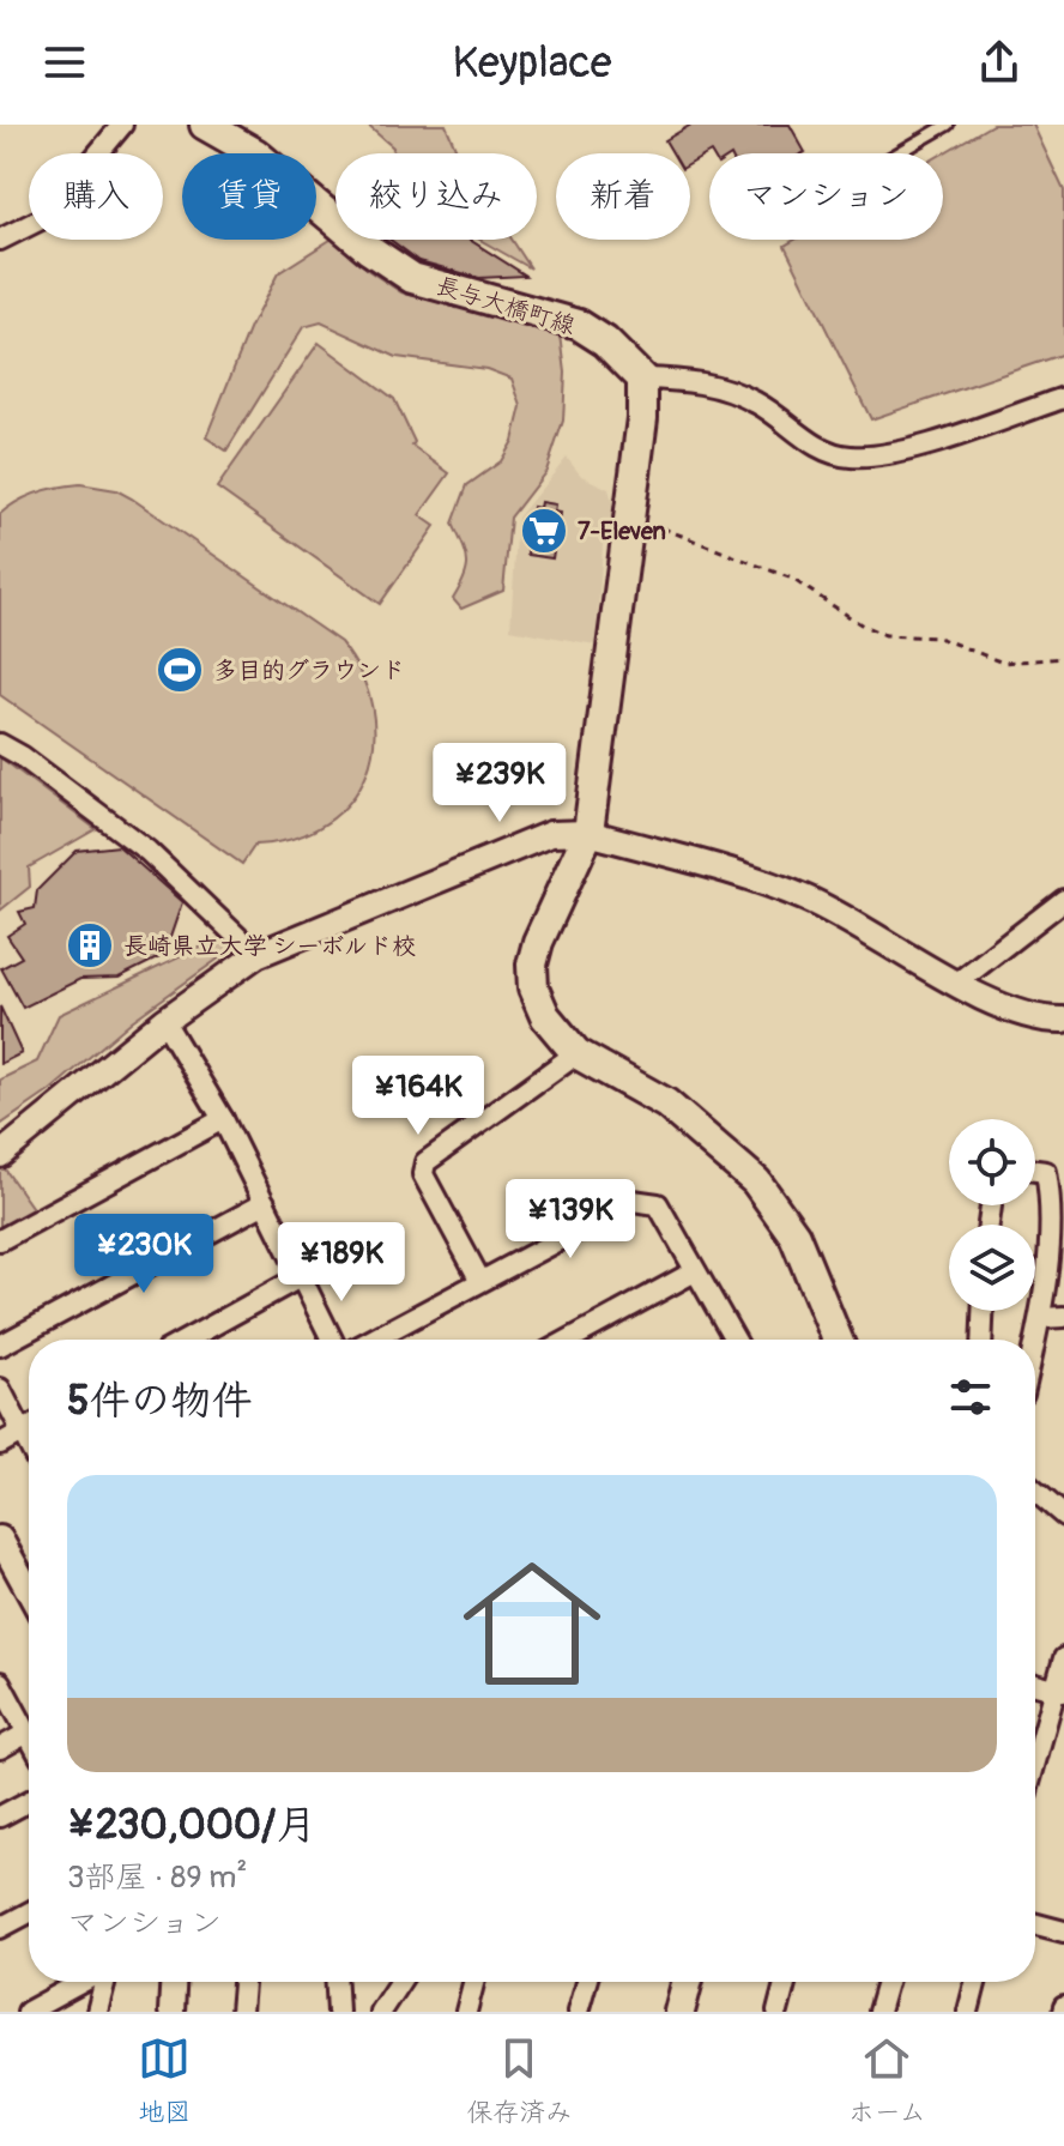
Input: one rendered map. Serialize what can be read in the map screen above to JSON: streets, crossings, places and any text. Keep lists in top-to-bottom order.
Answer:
{
  "streets": {
    "main road": ["長与大橋町線"]
  },
  "places": {
    "supermarket": ["7-Eleven"],
    "sports": ["多目的グラウンド"],
    "building": ["長崎県立大学 シーボルド校"]
  },
  "page": {
    "header": "Keyplace",
    "chip": [
      "購入",
      "賃貸",
      "絞り込み",
      "新着",
      "マンション"
    ],
    "price": [
      "¥239K",
      "¥164K",
      "¥139K",
      "¥230K",
      "¥189K"
    ],
    "heading": "5件の物件",
    "list": [
      {
        "name": "¥230,000/月",
        "note": "3部屋 · 89 m² · マンション"
      }
    ],
    "tabs": ["地図", "保存済み", "ホーム"]
  }
}
